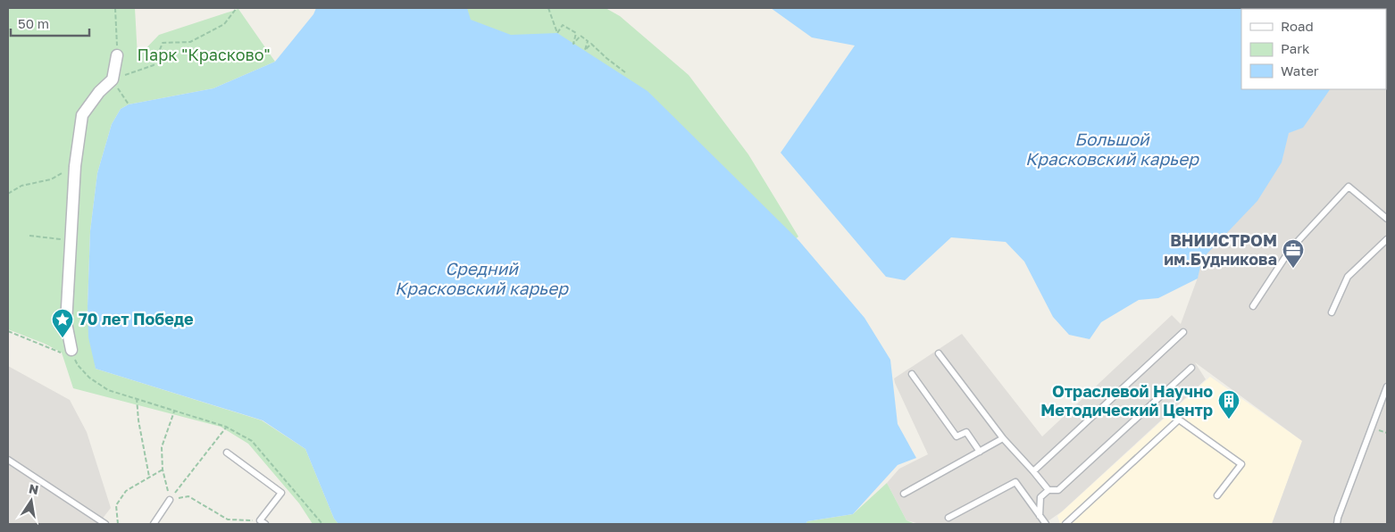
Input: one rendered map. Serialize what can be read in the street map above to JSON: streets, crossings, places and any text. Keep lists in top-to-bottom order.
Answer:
{
  "water": ["Большой Красковский карьер", "Средний Красковский карьер"],
  "parks": ["Парк \"Красково\""],
  "places": {
    "office": ["ВНИИСТРОМ им.Будникова"],
    "place": ["70 лет Победе"],
    "building": ["Отраслевой Научно Методический Центр"]
  },
  "legend": ["Road", "Park", "Water"],
  "scale_bar": "50 m",
  "north": "top"
}
